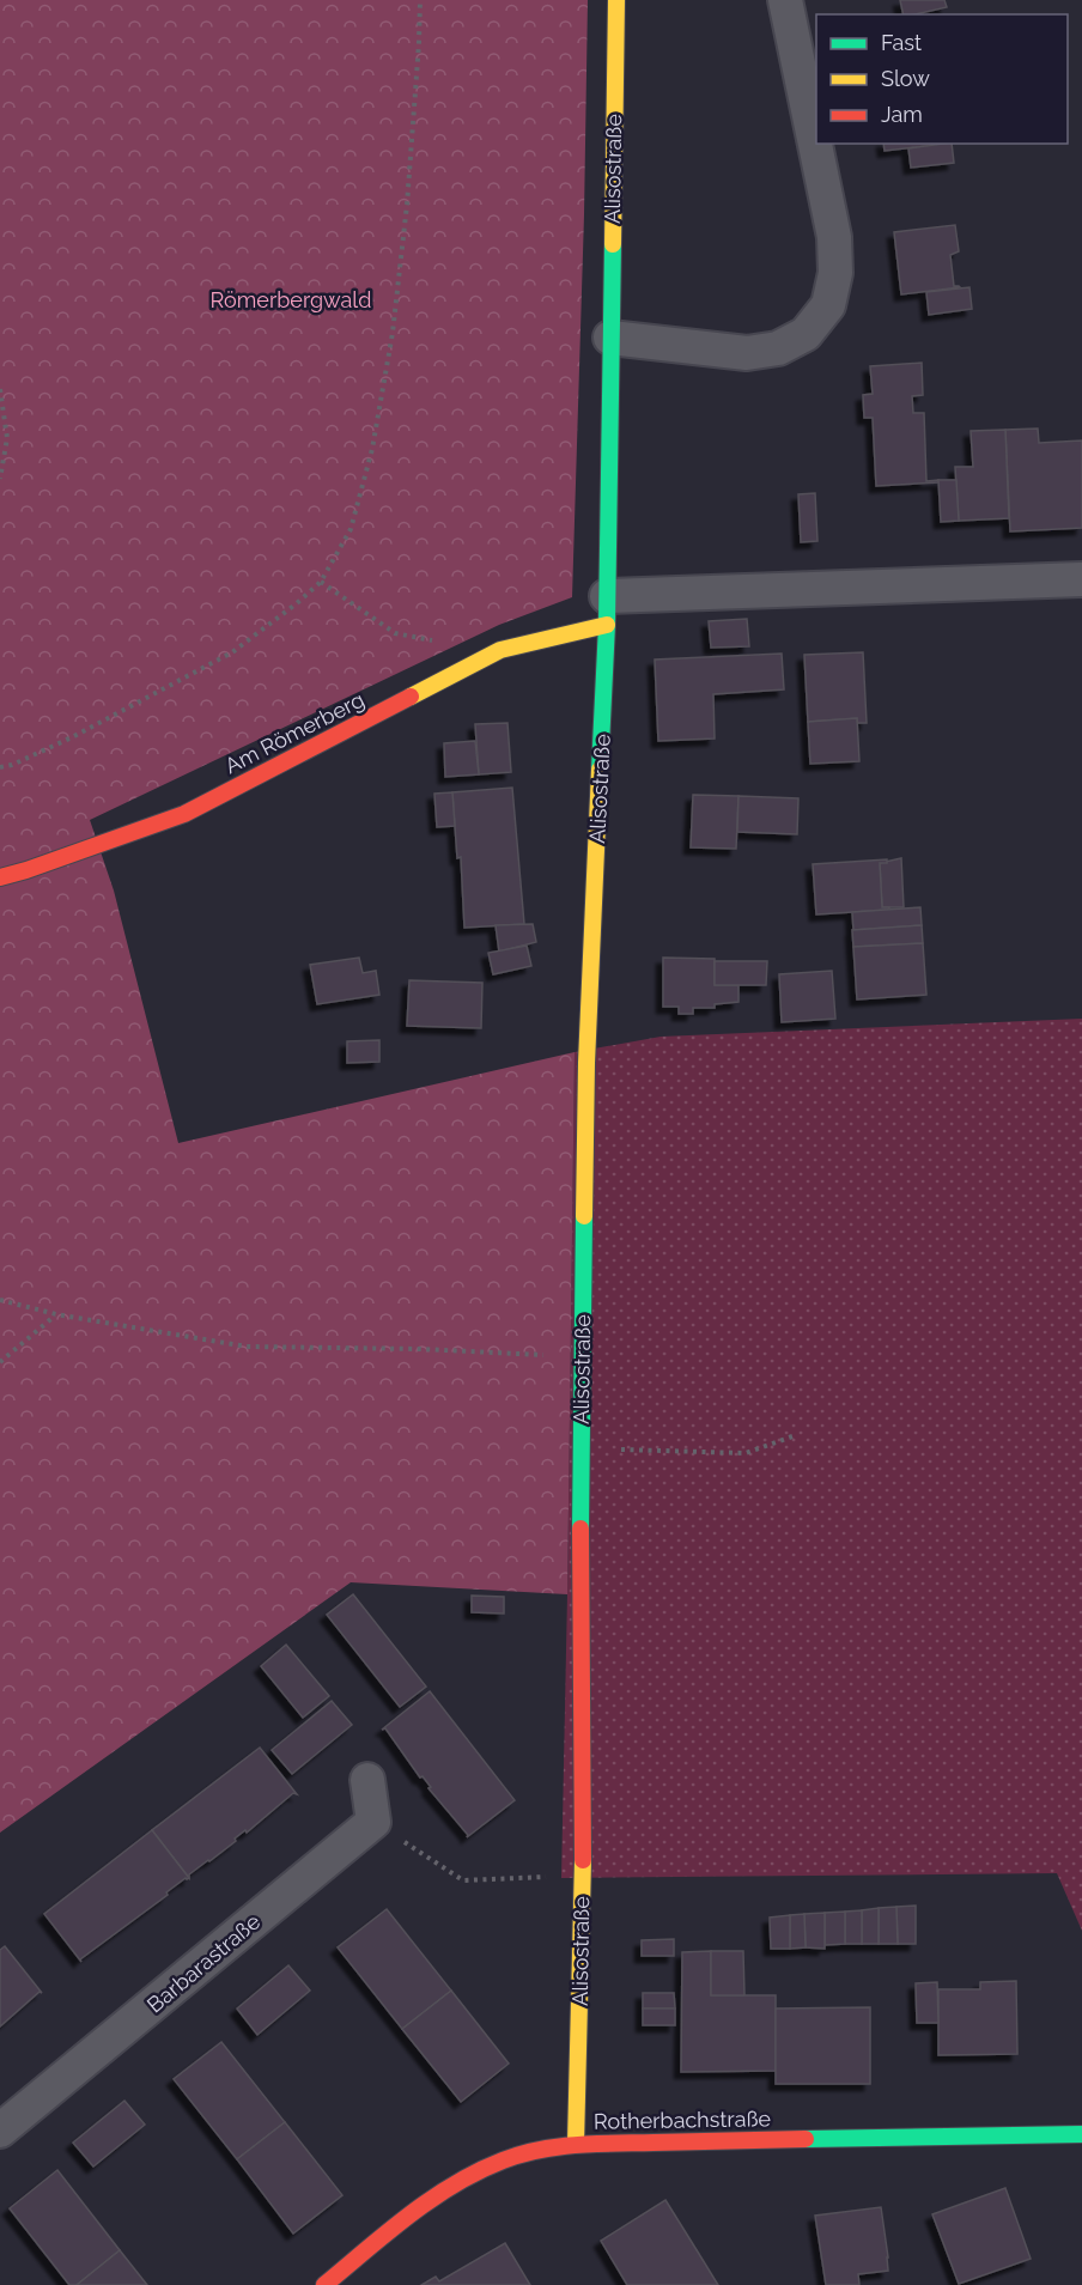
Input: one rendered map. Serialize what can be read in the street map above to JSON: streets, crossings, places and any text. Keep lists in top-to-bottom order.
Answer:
{
  "streets": {
    "street": [
      "Alisostraße",
      "Am Römerberg",
      "Barbarastraße",
      "Rotherbachstraße"
    ]
  },
  "crossings": [
    ["Alisostraße", "Am Römerberg"],
    ["Alisostraße", "Rotherbachstraße"]
  ],
  "parks": ["Römerbergwald"],
  "legend": ["Fast", "Slow", "Jam"]
}
